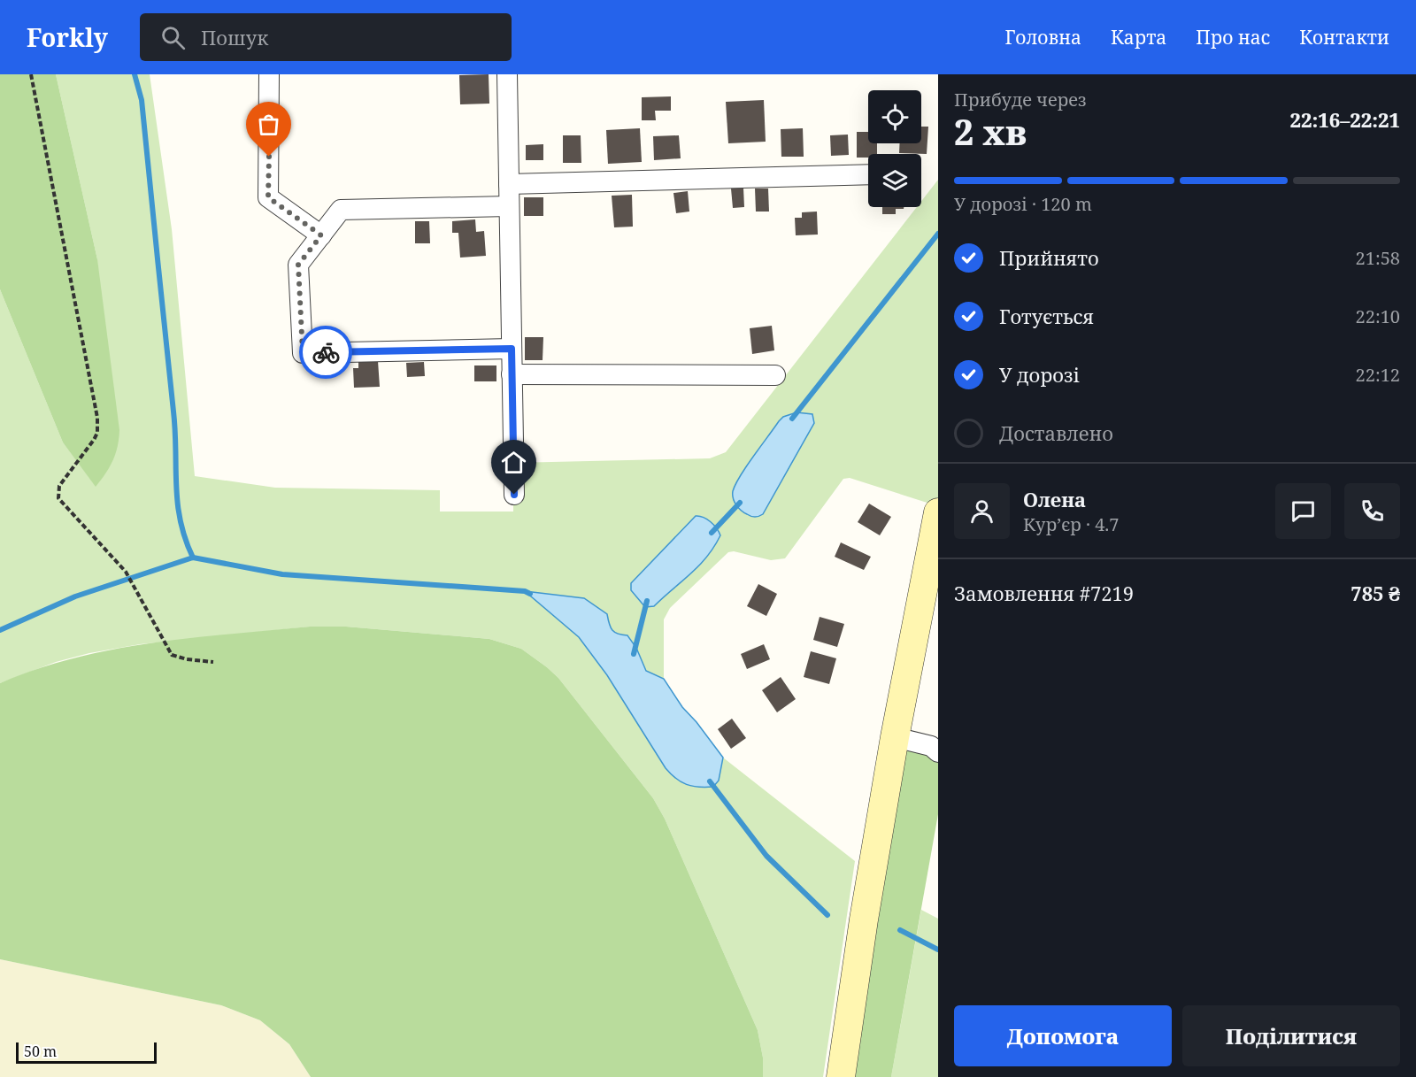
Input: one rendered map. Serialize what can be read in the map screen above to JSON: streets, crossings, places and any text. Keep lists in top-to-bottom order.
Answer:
{
  "scale_bar": "50 m",
  "page": {
    "header": "Forkly",
    "search": "Пошук",
    "nav": [
      "Головна",
      "Карта",
      "Про нас",
      "Контакти"
    ],
    "heading": ["2 хв", "Прибуде через", "22:16–22:21"],
    "panel": [
      "Олена",
      "Кур’єр · 4.7",
      "Замовлення #7219",
      "785 ₴"
    ],
    "bar": "У дорозі · 120 m",
    "list": [
      ["Прийнято", "21:58"],
      ["Готується", "22:10"],
      ["У дорозі", "22:12"],
      "Доставлено"
    ],
    "buttons": ["Допомога", "Поділитися"],
    "scale": "50 m"
  }
}
